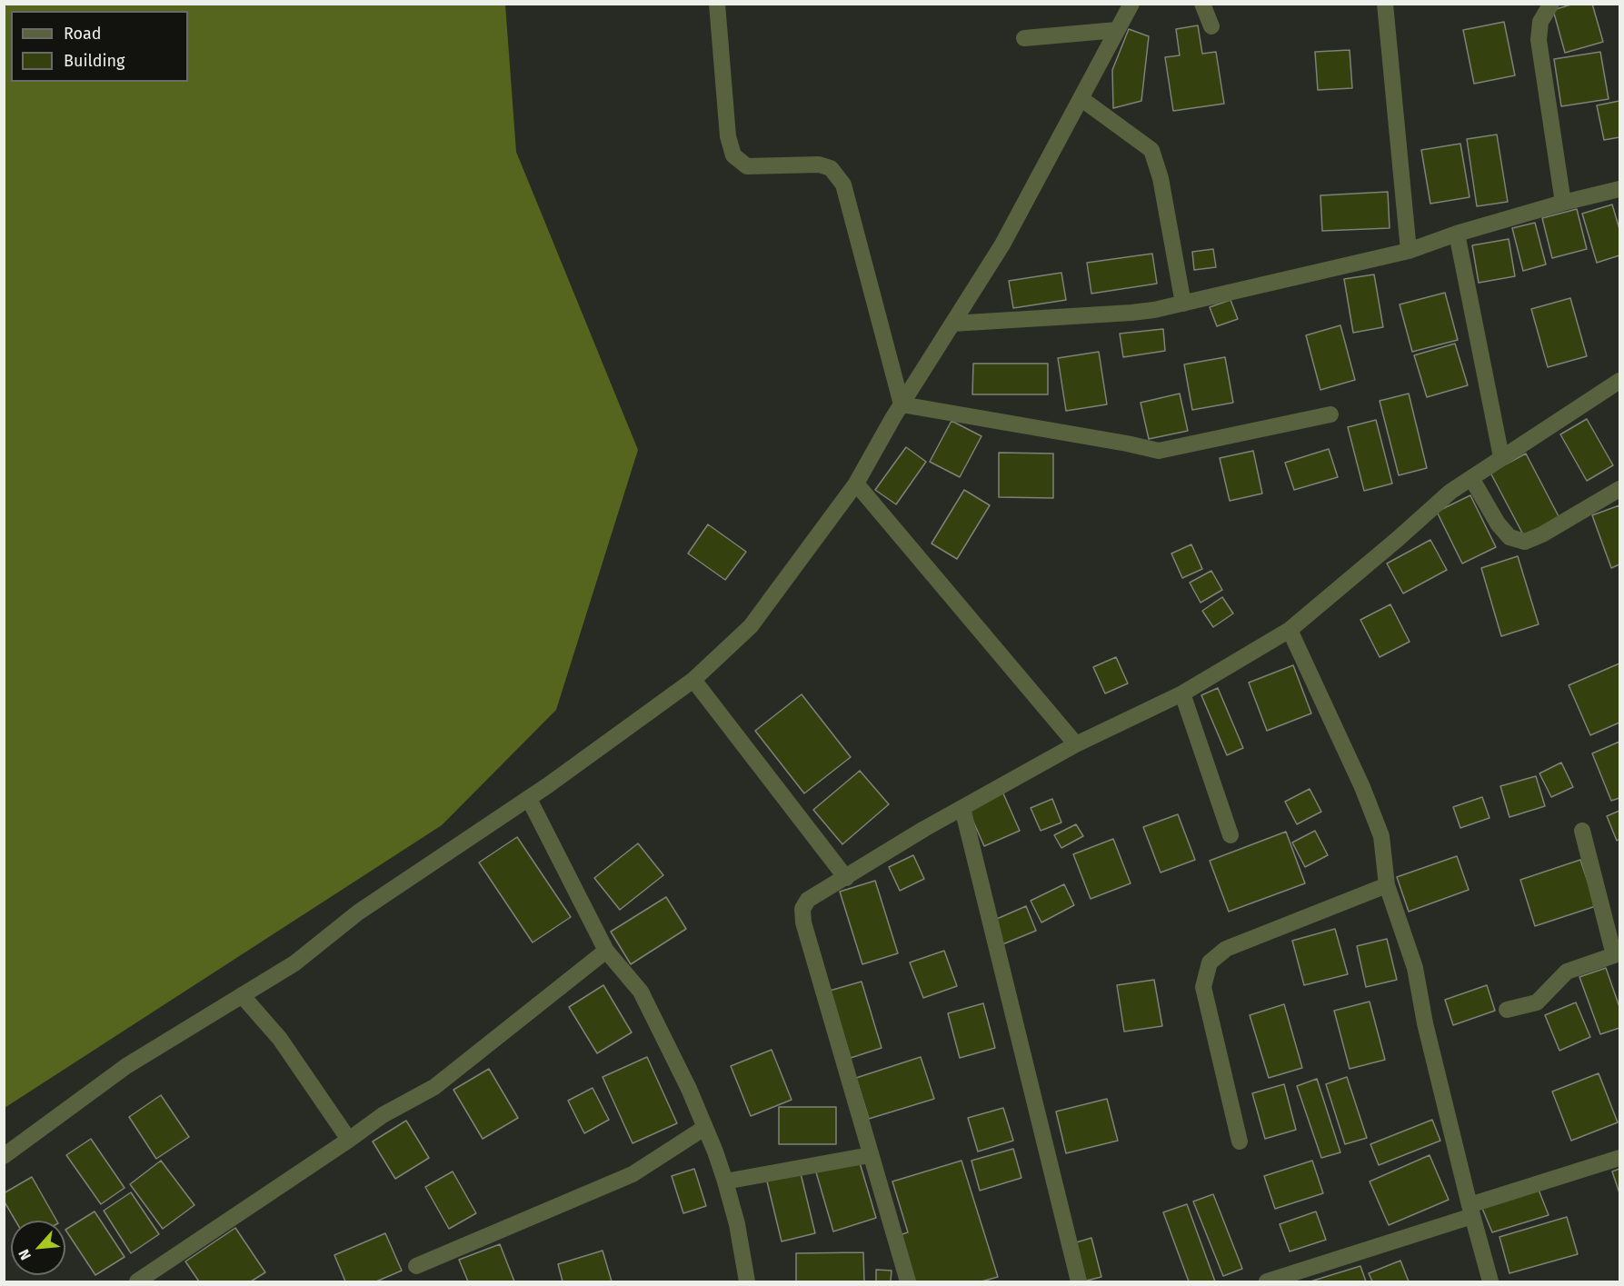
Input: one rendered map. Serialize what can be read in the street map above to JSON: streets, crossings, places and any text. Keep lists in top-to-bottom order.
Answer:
{
  "legend": ["Road", "Building"],
  "north": "bottom left"
}
